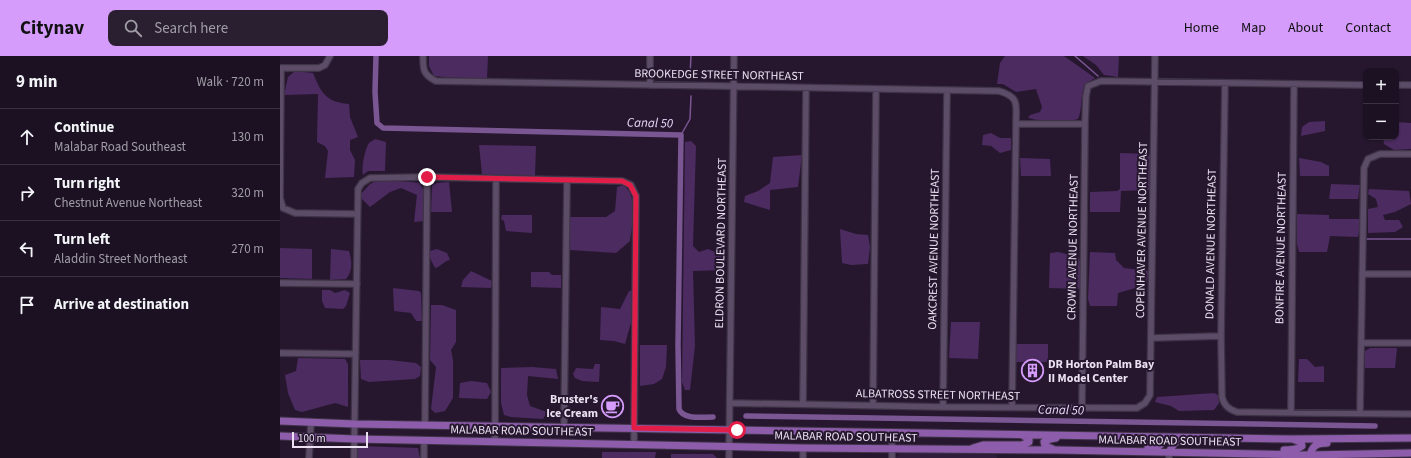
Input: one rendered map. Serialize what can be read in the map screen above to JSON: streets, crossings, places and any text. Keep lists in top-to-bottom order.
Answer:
{
  "streets": {
    "main road": ["MALABAR ROAD SOUTHEAST"],
    "street": [
      "BROOKEDGE STREET NORTHEAST",
      "COPENHAVER AVENUE NORTHEAST",
      "ELDRON BOULEVARD NORTHEAST",
      "DONALD AVENUE NORTHEAST",
      "CROWN AVENUE NORTHEAST",
      "BONFIRE AVENUE NORTHEAST",
      "OAKCREST AVENUE NORTHEAST",
      "ALBATROSS STREET NORTHEAST"
    ]
  },
  "crossings": [
    ["BROOKEDGE STREET NORTHEAST", "ELDRON BOULEVARD NORTHEAST"],
    ["BROOKEDGE STREET NORTHEAST", "OAKCREST AVENUE NORTHEAST"],
    ["COPENHAVER AVENUE NORTHEAST", "CROWN AVENUE NORTHEAST"],
    ["COPENHAVER AVENUE NORTHEAST", "ALBATROSS STREET NORTHEAST"],
    ["ELDRON BOULEVARD NORTHEAST", "ALBATROSS STREET NORTHEAST"],
    ["ELDRON BOULEVARD NORTHEAST", "MALABAR ROAD SOUTHEAST"],
    ["DONALD AVENUE NORTHEAST", "BONFIRE AVENUE NORTHEAST"],
    ["CROWN AVENUE NORTHEAST", "ALBATROSS STREET NORTHEAST"],
    ["OAKCREST AVENUE NORTHEAST", "ALBATROSS STREET NORTHEAST"]
  ],
  "water": ["Canal 50"],
  "places": {
    "building": ["DR Horton Palm Bay II Model Center"],
    "cafe": ["Bruster's Ice Cream"]
  },
  "scale_bar": "100 m",
  "page": {
    "header": "Citynav",
    "search": "Search here",
    "nav": [
      "Home",
      "Map",
      "About",
      "Contact"
    ],
    "heading": ["9 min", "Walk · 720 m"],
    "map_buttons": ["+", "−"],
    "list": [
      ["Continue", "Malabar Road Southeast", "130 m"],
      ["Turn right", "Chestnut Avenue Northeast", "320 m"],
      ["Turn left", "Aladdin Street Northeast", "270 m"],
      "Arrive at destination"
    ],
    "scale": "100 m"
  }
}
